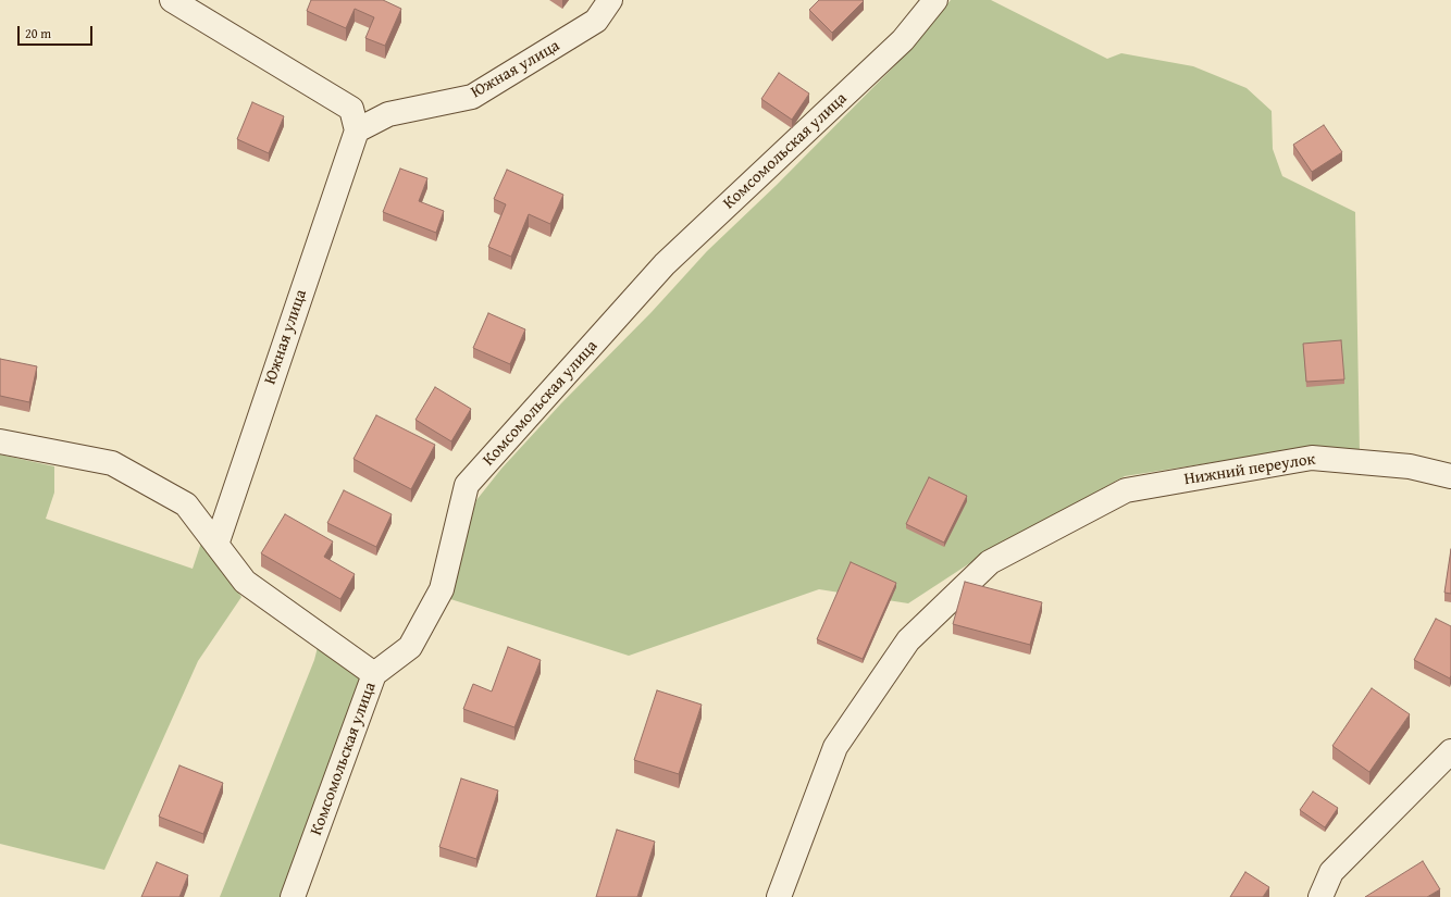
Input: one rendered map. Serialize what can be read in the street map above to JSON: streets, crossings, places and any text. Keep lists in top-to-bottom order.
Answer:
{
  "streets": {
    "street": ["Южная улица", "Комсомольская улица", "Нижний переулок"]
  },
  "scale_bar": "20 m"
}
